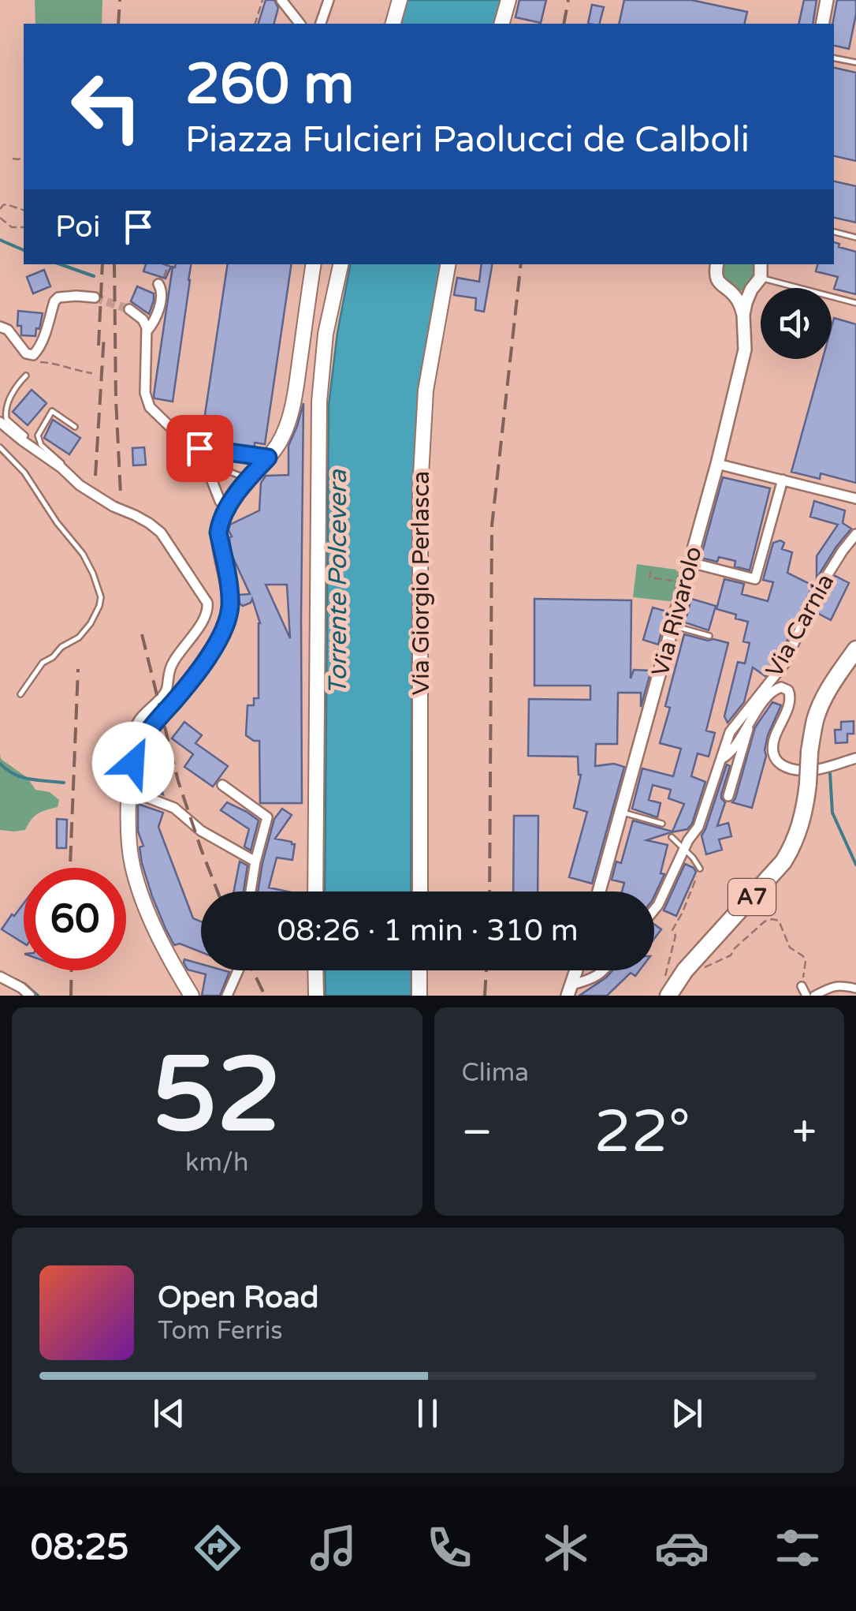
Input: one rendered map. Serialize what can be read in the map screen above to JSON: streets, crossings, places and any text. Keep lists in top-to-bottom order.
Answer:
{
  "streets": {
    "highway": ["A7"],
    "main road": ["Via Giorgio Perlasca", "Via Rivarolo"],
    "street": ["Via Carnia"]
  },
  "water": ["Torrente Polcevera"],
  "page": {
    "turn": ["260 m", "Piazza Fulcieri Paolucci de Calboli"],
    "then": "Poi",
    "limit": "60",
    "trip": "08:26 · 1 min · 310 m",
    "tile": [
      ["52", "km/h"],
      "Clima"
    ],
    "heat": ["−", "22°", "+"],
    "song": ["Open Road", "Tom Ferris"],
    "tabs": "08:25"
  }
}
